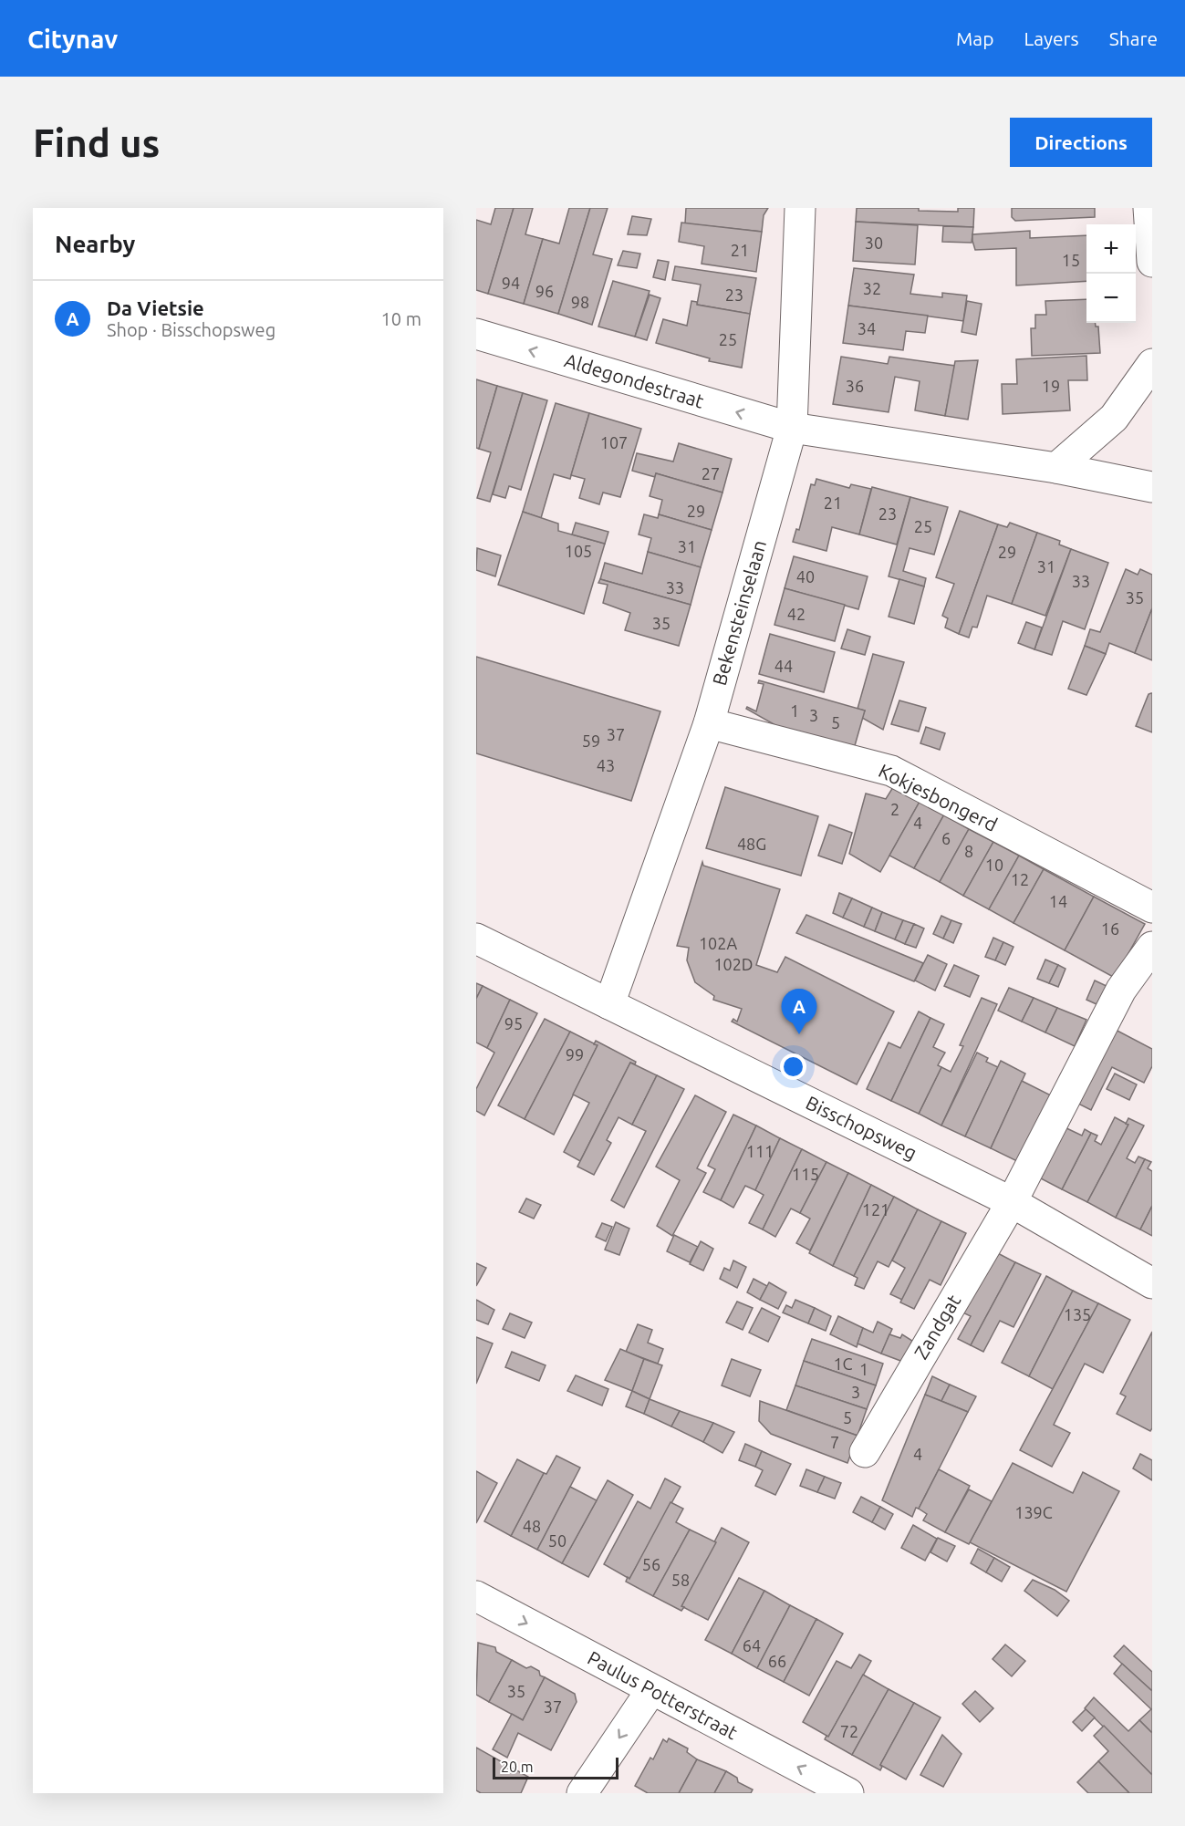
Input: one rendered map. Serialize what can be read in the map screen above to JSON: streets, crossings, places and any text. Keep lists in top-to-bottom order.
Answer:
{
  "streets": {
    "street": [
      "Aldegondestraat",
      "Bekensteinselaan",
      "Kokjesbongerd",
      "Bisschopsweg",
      "Zandgat",
      "Paulus Potterstraat"
    ]
  },
  "crossings": [
    ["Aldegondestraat", "Bekensteinselaan"],
    ["Bekensteinselaan", "Kokjesbongerd"],
    ["Bekensteinselaan", "Bisschopsweg"],
    ["Bisschopsweg", "Zandgat"]
  ],
  "one_way": ["Aldegondestraat"],
  "house_numbers": [
    "30",
    "21",
    "15",
    "94",
    "32",
    "96",
    "23",
    "98",
    "34",
    "25",
    "36",
    "19",
    "107",
    "27",
    "21",
    "29",
    "23",
    "25",
    "31",
    "105",
    "29",
    "31",
    "40",
    "33",
    "33",
    "35",
    "42",
    "35",
    "44",
    "1",
    "3",
    "5",
    "37",
    "59",
    "43",
    "2",
    "4",
    "6",
    "48G",
    "8",
    "10",
    "12",
    "14",
    "16",
    "102A",
    "102D",
    "95",
    "99",
    "111",
    "115",
    "121",
    "135",
    "1C",
    "1",
    "3",
    "5",
    "7",
    "4",
    "139C",
    "48",
    "50",
    "56",
    "58",
    "64",
    "66",
    "35",
    "37",
    "72"
  ],
  "scale_bar": "20 m",
  "page": {
    "header": "Citynav",
    "nav": ["Map", "Layers", "Share"],
    "buttons": "Directions",
    "title": "Find us",
    "heading": "Nearby",
    "map_buttons": ["+", "−"],
    "list": [
      {
        "mark": "A",
        "name": "Da Vietsie",
        "note": "Shop · Bisschopsweg",
        "value": "10 m"
      }
    ],
    "pins": "A",
    "scale": "20 m"
  }
}
